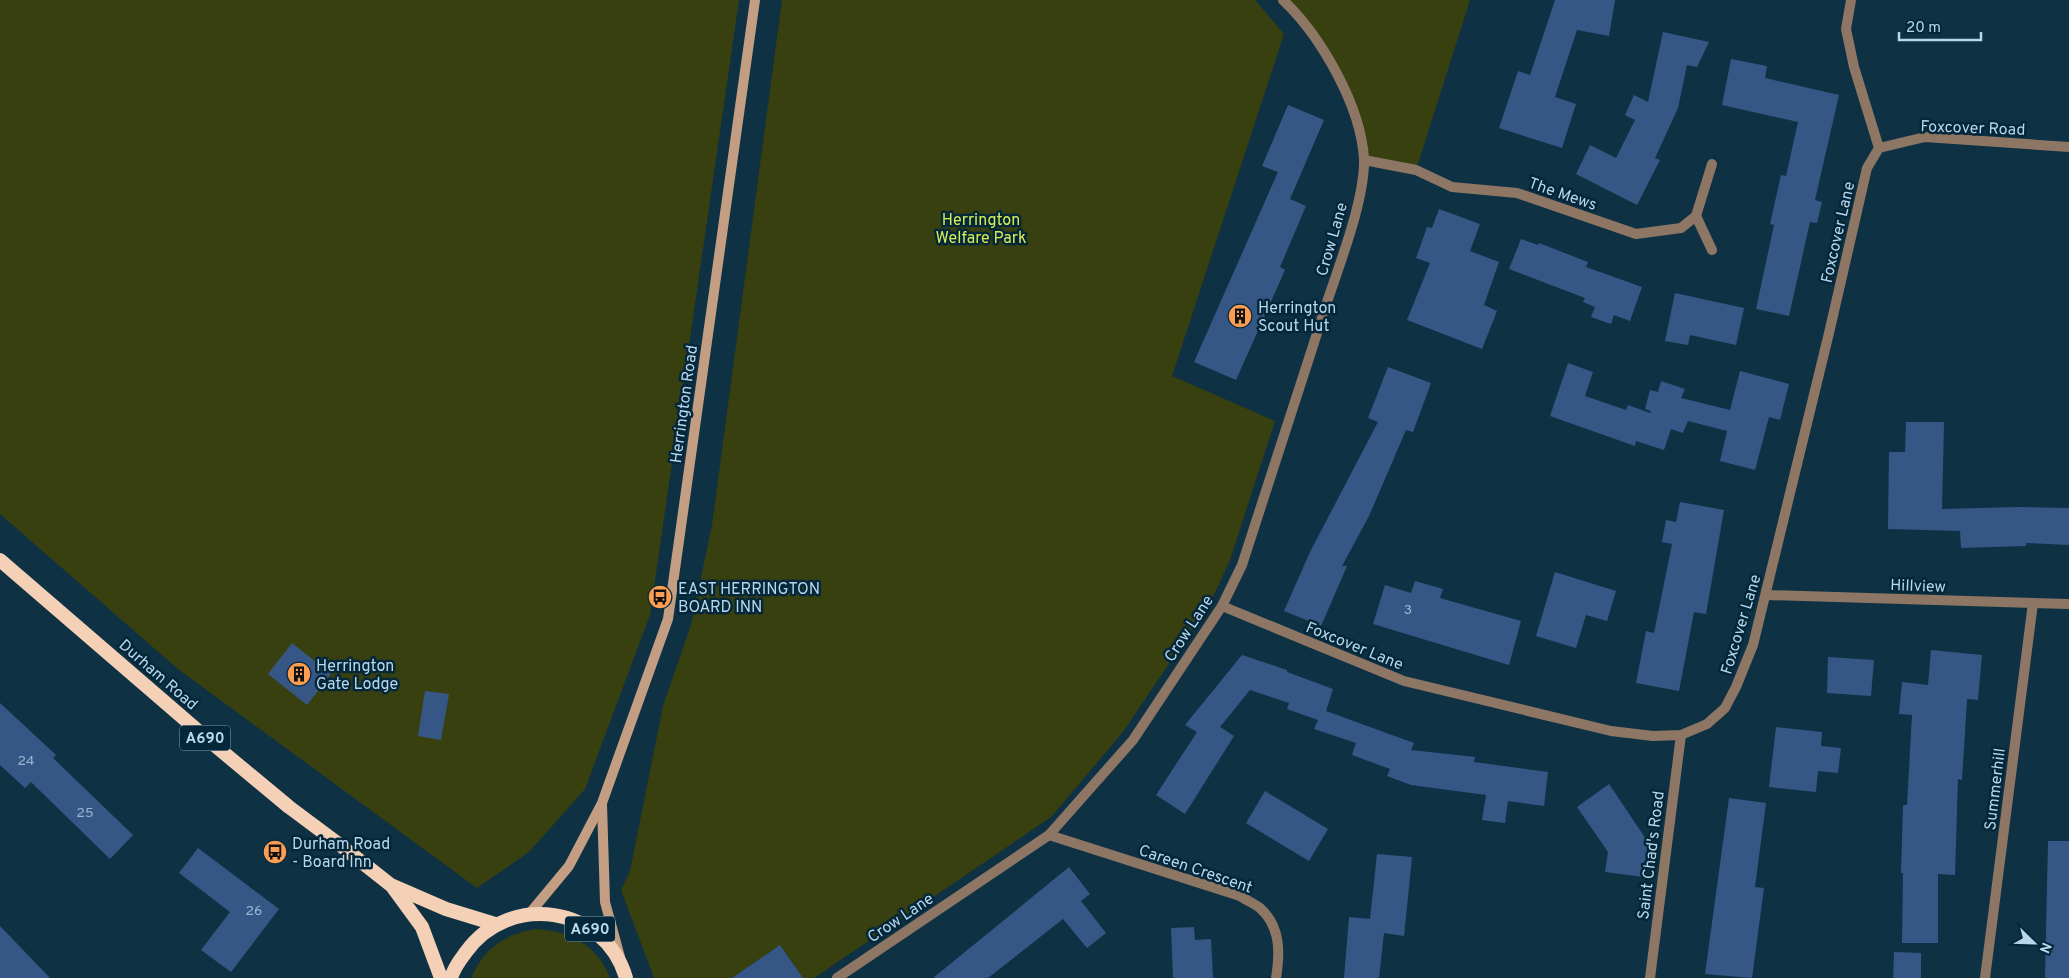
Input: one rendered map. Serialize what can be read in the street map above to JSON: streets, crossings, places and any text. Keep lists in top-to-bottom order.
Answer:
{
  "streets": {
    "highway": ["Durham Road", "A690"],
    "main road": ["Herrington Road"],
    "street": [
      "Foxcover Road",
      "The Mews",
      "Foxcover Lane",
      "Crow Lane",
      "Hillview",
      "Summerhill",
      "Saint Chad's Road",
      "Careen Crescent"
    ]
  },
  "crossings": [
    ["Foxcover Road", "Foxcover Lane"],
    ["The Mews", "Crow Lane"],
    ["Foxcover Lane", "Crow Lane"],
    ["Foxcover Lane", "Hillview"],
    ["Foxcover Lane", "Saint Chad's Road"],
    ["Crow Lane", "Careen Crescent"],
    ["Herrington Road", "A690"],
    ["Hillview", "Summerhill"],
    ["Durham Road", "A690"]
  ],
  "parks": ["Herrington Welfare Park"],
  "places": {
    "building": ["Herrington Scout Hut", "Herrington Gate Lodge"],
    "bus stop": ["EAST HERRINGTON BOARD INN", "Durham Road - Board Inn"]
  },
  "house_numbers": [
    "3",
    "24",
    "25",
    "26"
  ],
  "scale_bar": "20 m",
  "north": "bottom right"
}
